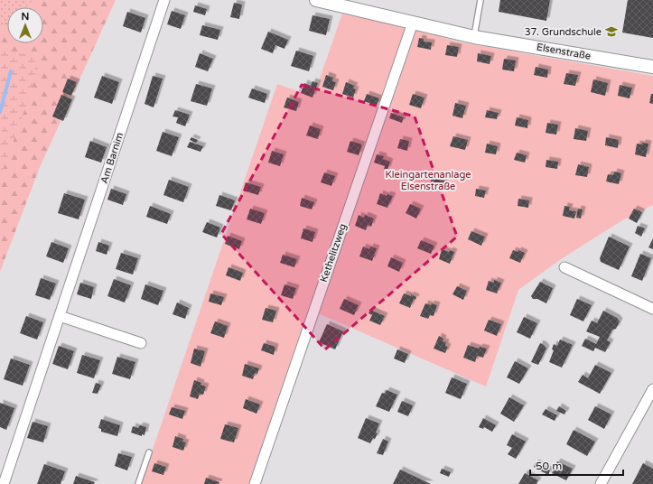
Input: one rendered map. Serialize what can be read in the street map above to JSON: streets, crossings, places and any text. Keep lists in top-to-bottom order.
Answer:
{
  "streets": {
    "street": ["Elsenstraße", "Am Barnim", "Kethelitzweg"]
  },
  "crossings": [
    ["Elsenstraße", "Kethelitzweg"]
  ],
  "parks": ["Kleingartenanlage Elsenstraße"],
  "places": {
    "school or university": ["37. Grundschule"]
  },
  "scale_bar": "50 m",
  "north": "top"
}
